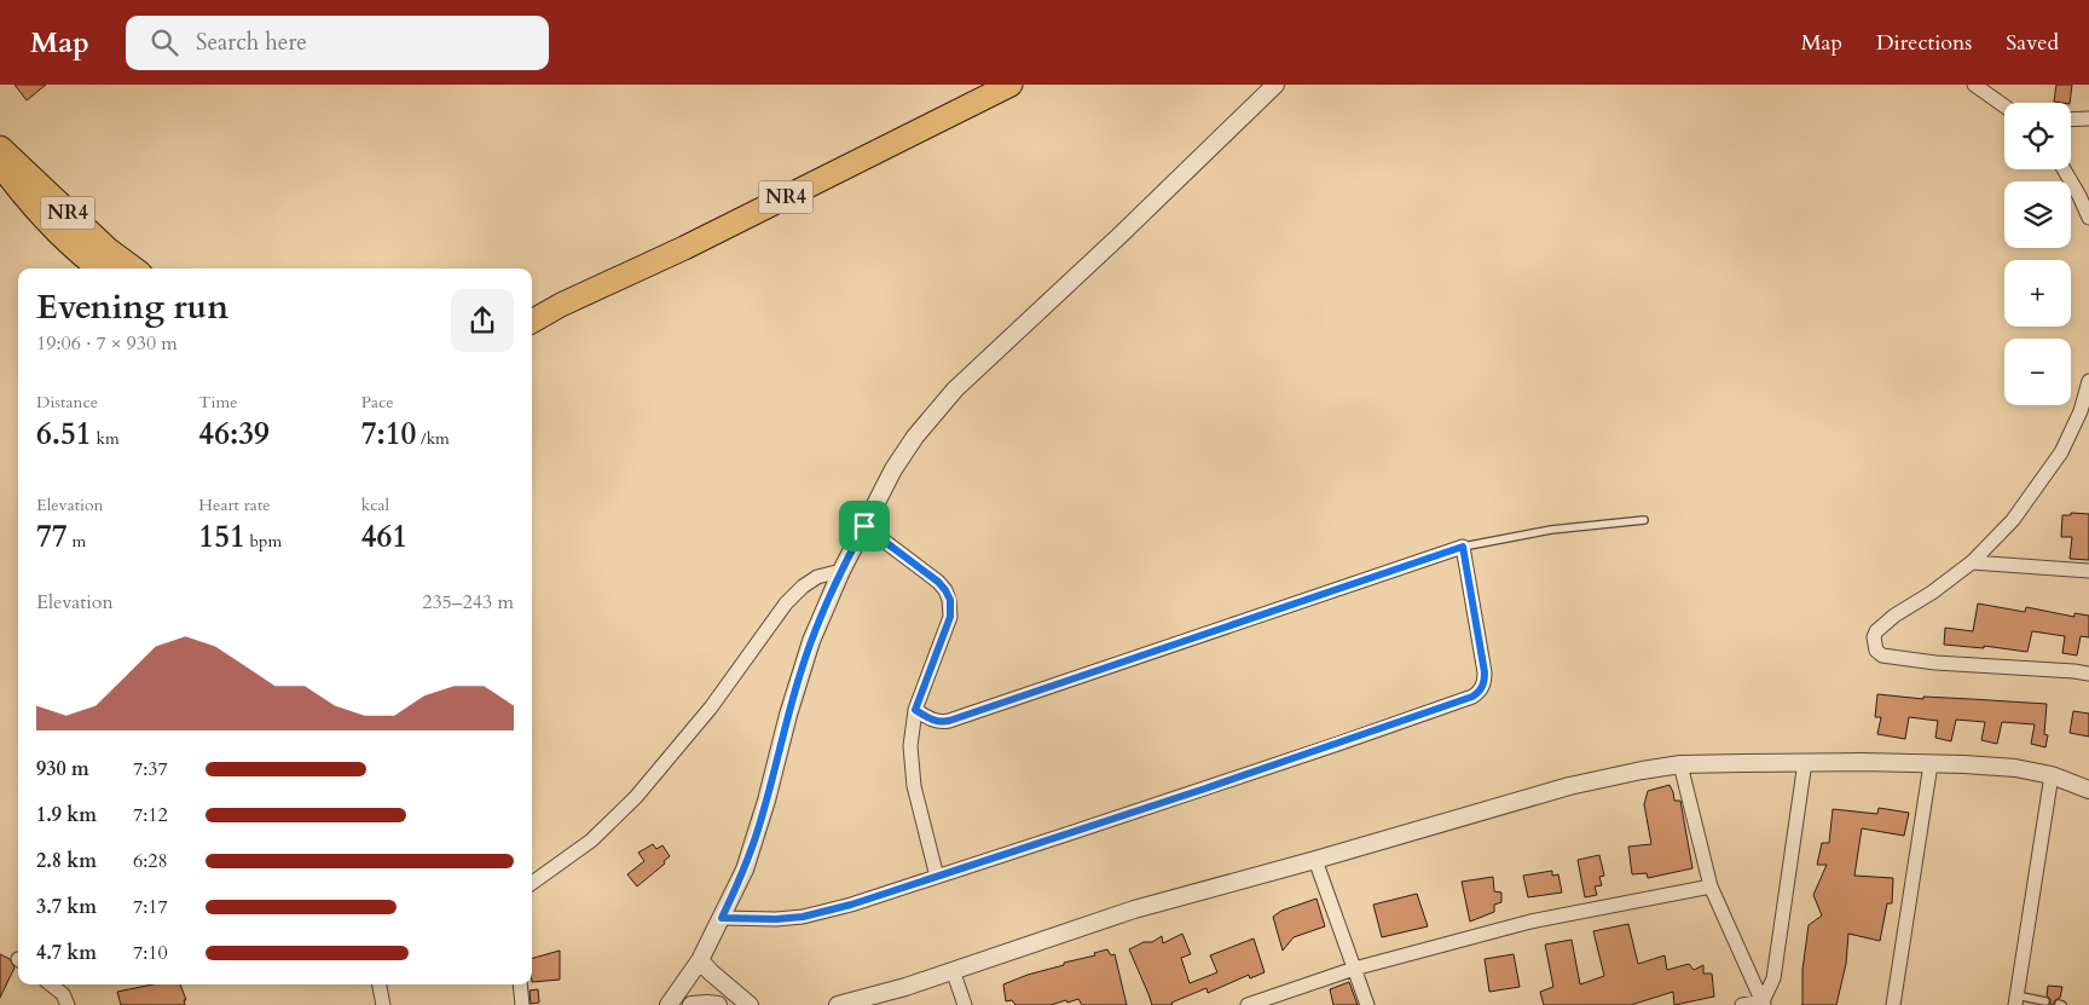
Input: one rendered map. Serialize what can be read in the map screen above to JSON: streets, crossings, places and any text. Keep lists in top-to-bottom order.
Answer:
{
  "streets": {
    "highway": ["NR4"]
  },
  "page": {
    "header": "Map",
    "search": "Search here",
    "nav": ["Map", "Directions", "Saved"],
    "map_buttons": ["+", "−"],
    "heading": ["Evening run", "19:06 · 7 × 930 m"],
    "stats": [
      ["Distance", "6.51 km"],
      ["Time", "46:39"],
      ["Pace", "7:10 /km"],
      ["Elevation", "77 m"],
      ["Heart rate", "151 bpm"],
      ["kcal", "461"]
    ],
    "chart": ["Elevation", "235–243 m"],
    "list": [
      {
        "name": "930 m",
        "note": "7:37"
      },
      {
        "name": "1.9 km",
        "note": "7:12"
      },
      {
        "name": "2.8 km",
        "note": "6:28"
      },
      {
        "name": "3.7 km",
        "note": "7:17"
      },
      {
        "name": "4.7 km",
        "note": "7:10"
      }
    ]
  }
}
